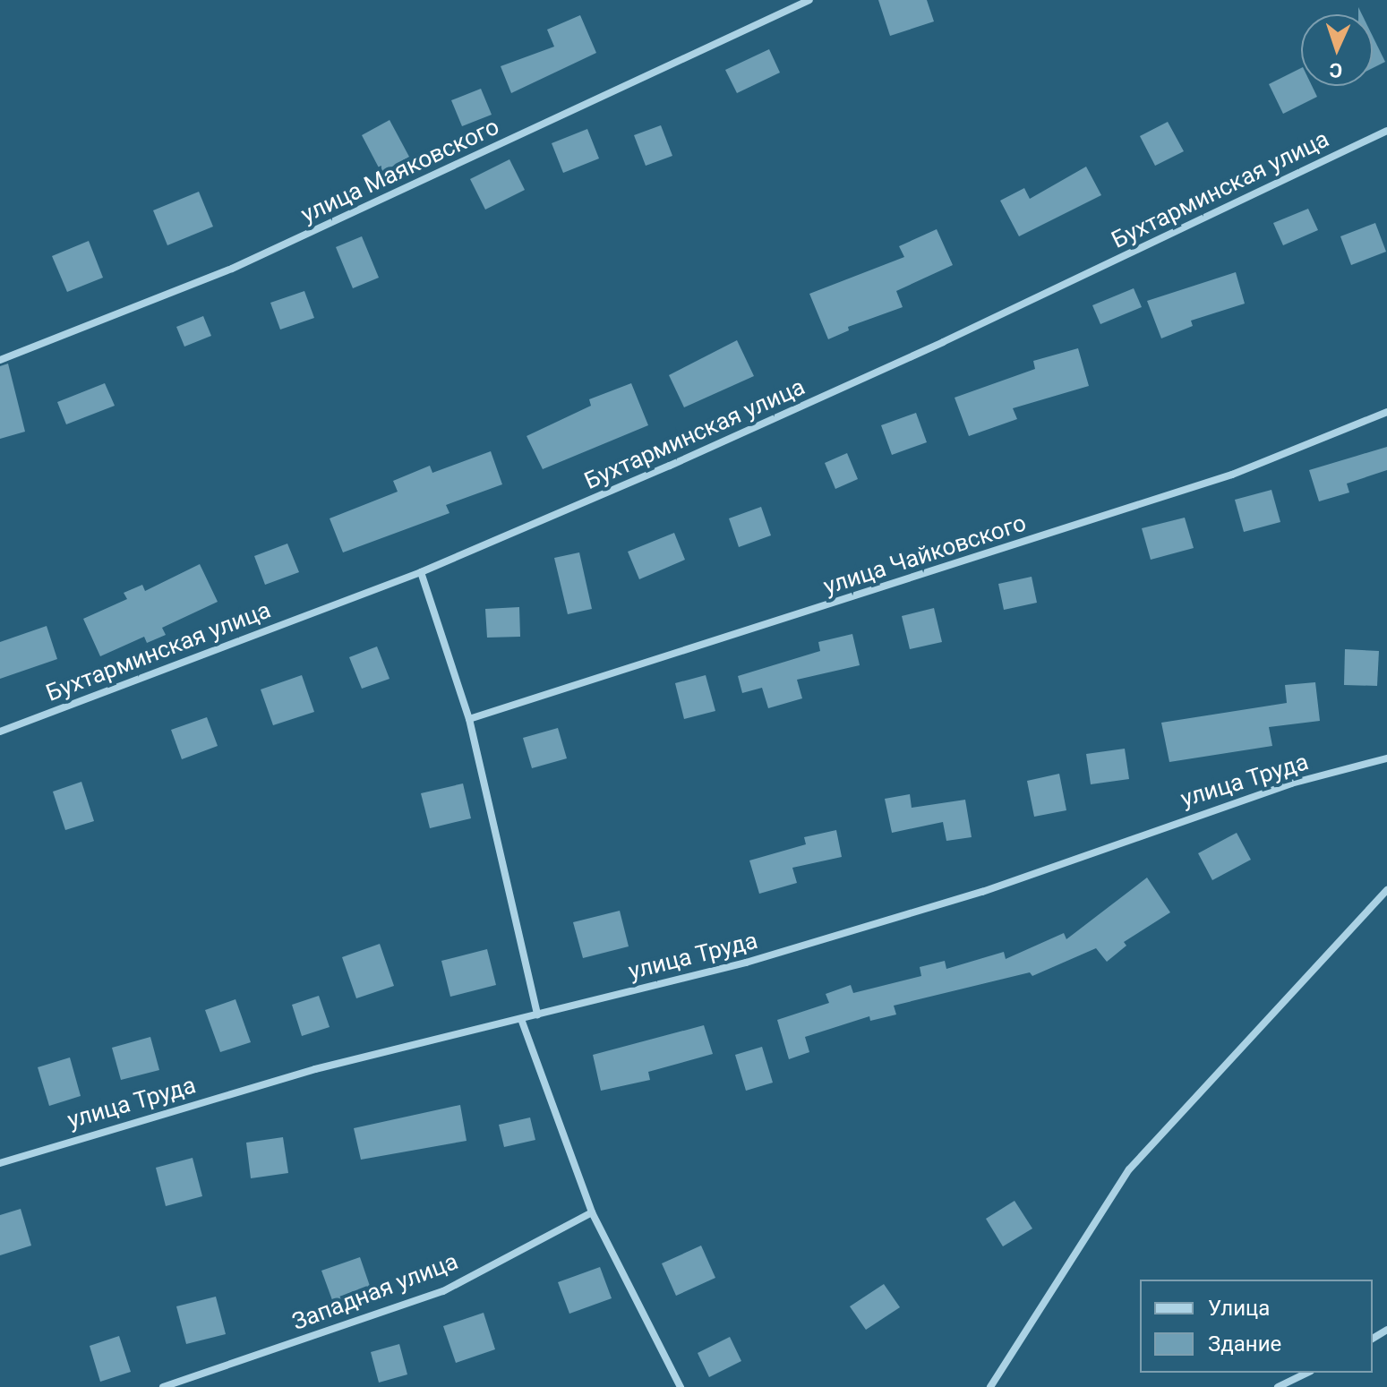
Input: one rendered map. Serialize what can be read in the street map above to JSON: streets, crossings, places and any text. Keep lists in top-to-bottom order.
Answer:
{
  "streets": {
    "street": [
      "улица Маяковского",
      "Бухтарминская улица",
      "улица Чайковского",
      "улица Труда",
      "Западная улица"
    ]
  },
  "legend": ["Улица", "Здание"],
  "north": "bottom"
}
